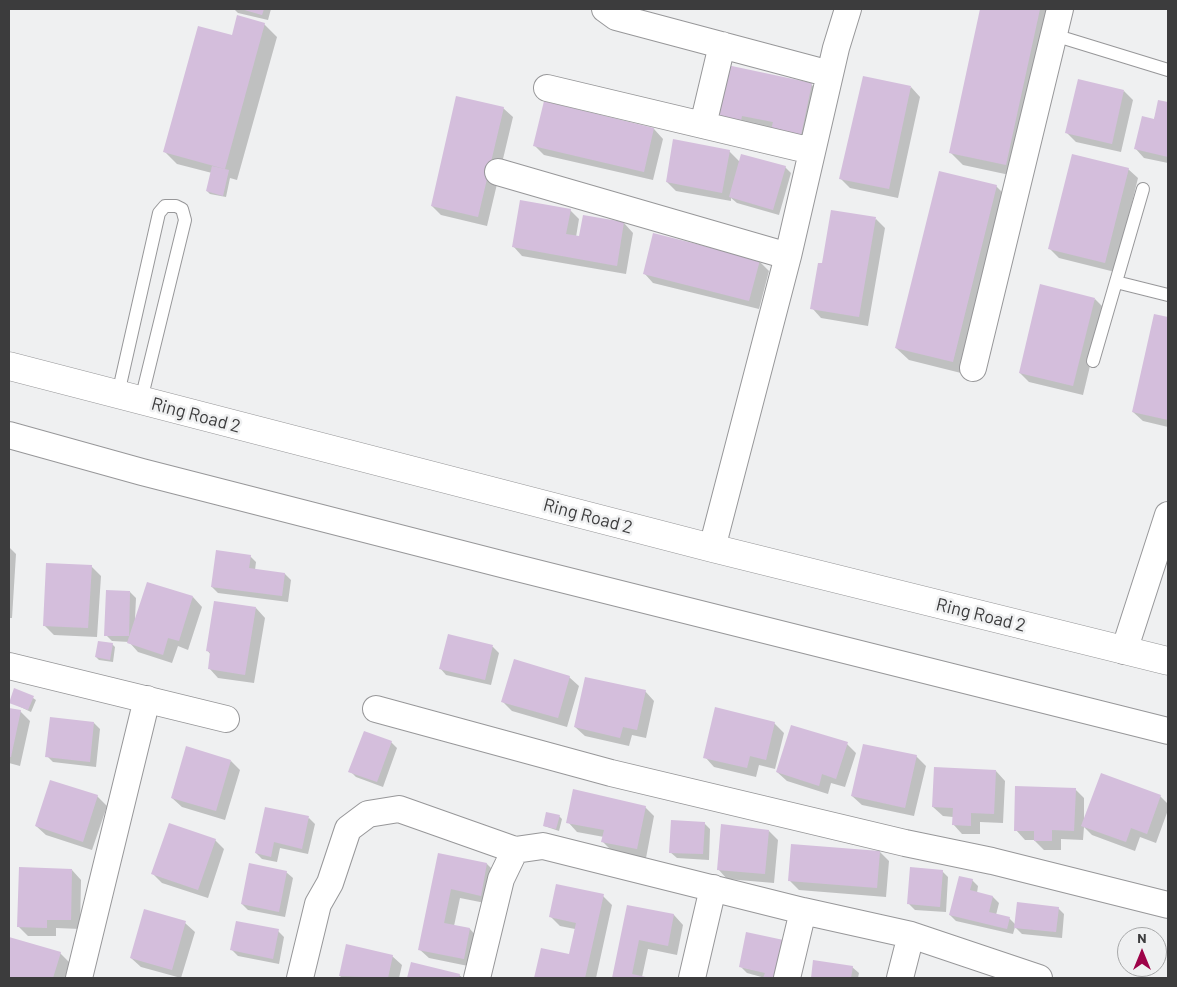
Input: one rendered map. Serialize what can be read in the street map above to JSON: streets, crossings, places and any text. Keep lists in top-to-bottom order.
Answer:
{
  "streets": {
    "main road": ["Ring Road 2"]
  },
  "north": "top"
}
